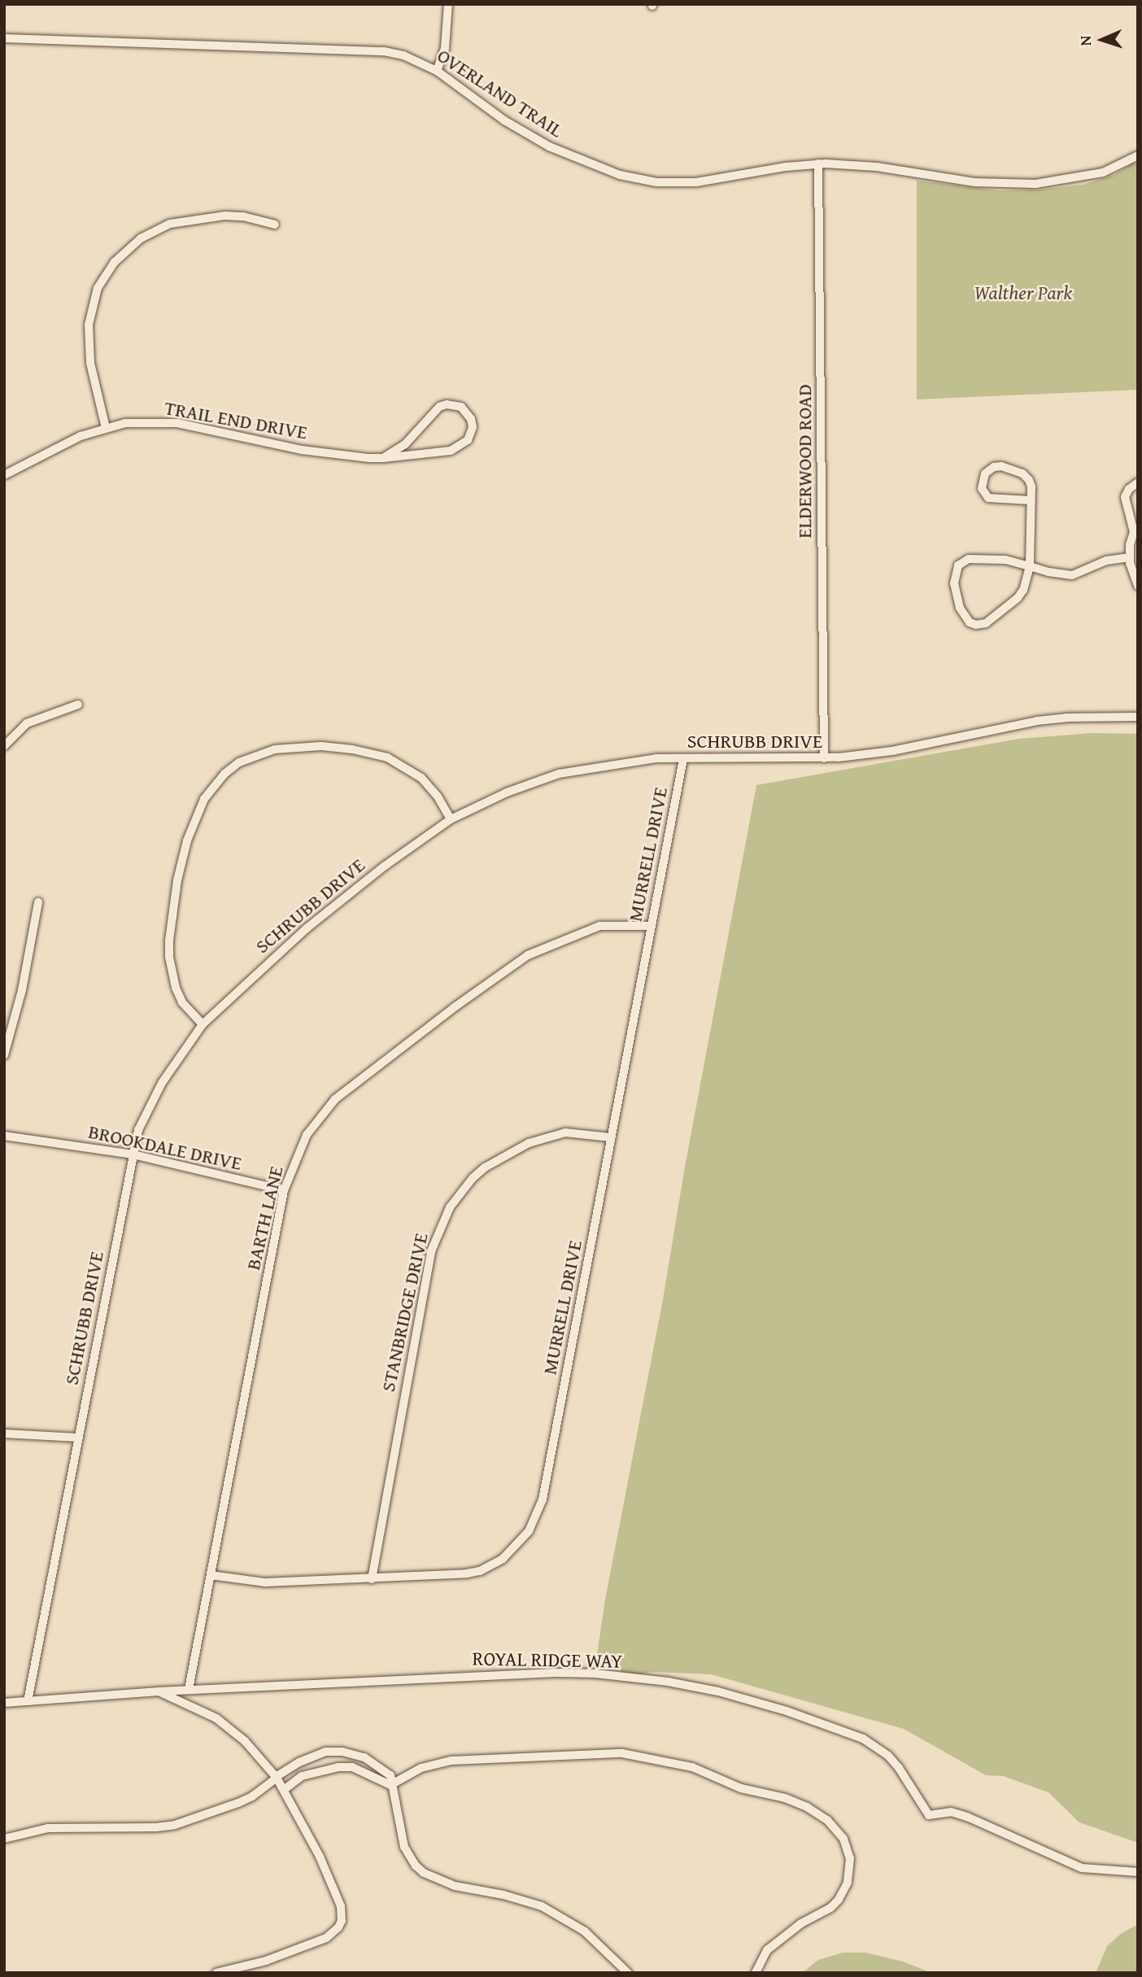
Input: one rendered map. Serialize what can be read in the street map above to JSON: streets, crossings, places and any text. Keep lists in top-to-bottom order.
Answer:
{
  "streets": {
    "street": [
      "OVERLAND TRAIL",
      "TRAIL END DRIVE",
      "ELDERWOOD ROAD",
      "SCHRUBB DRIVE",
      "MURRELL DRIVE",
      "BROOKDALE DRIVE",
      "BARTH LANE",
      "STANBRIDGE DRIVE",
      "ROYAL RIDGE WAY"
    ]
  },
  "crossings": [
    ["OVERLAND TRAIL", "ELDERWOOD ROAD"],
    ["ELDERWOOD ROAD", "SCHRUBB DRIVE"],
    ["SCHRUBB DRIVE", "MURRELL DRIVE"],
    ["SCHRUBB DRIVE", "BROOKDALE DRIVE"],
    ["MURRELL DRIVE", "BARTH LANE"],
    ["MURRELL DRIVE", "STANBRIDGE DRIVE"],
    ["BROOKDALE DRIVE", "BARTH LANE"],
    ["BARTH LANE", "ROYAL RIDGE WAY"]
  ],
  "parks": ["Walther Park"],
  "north": "left"
}
